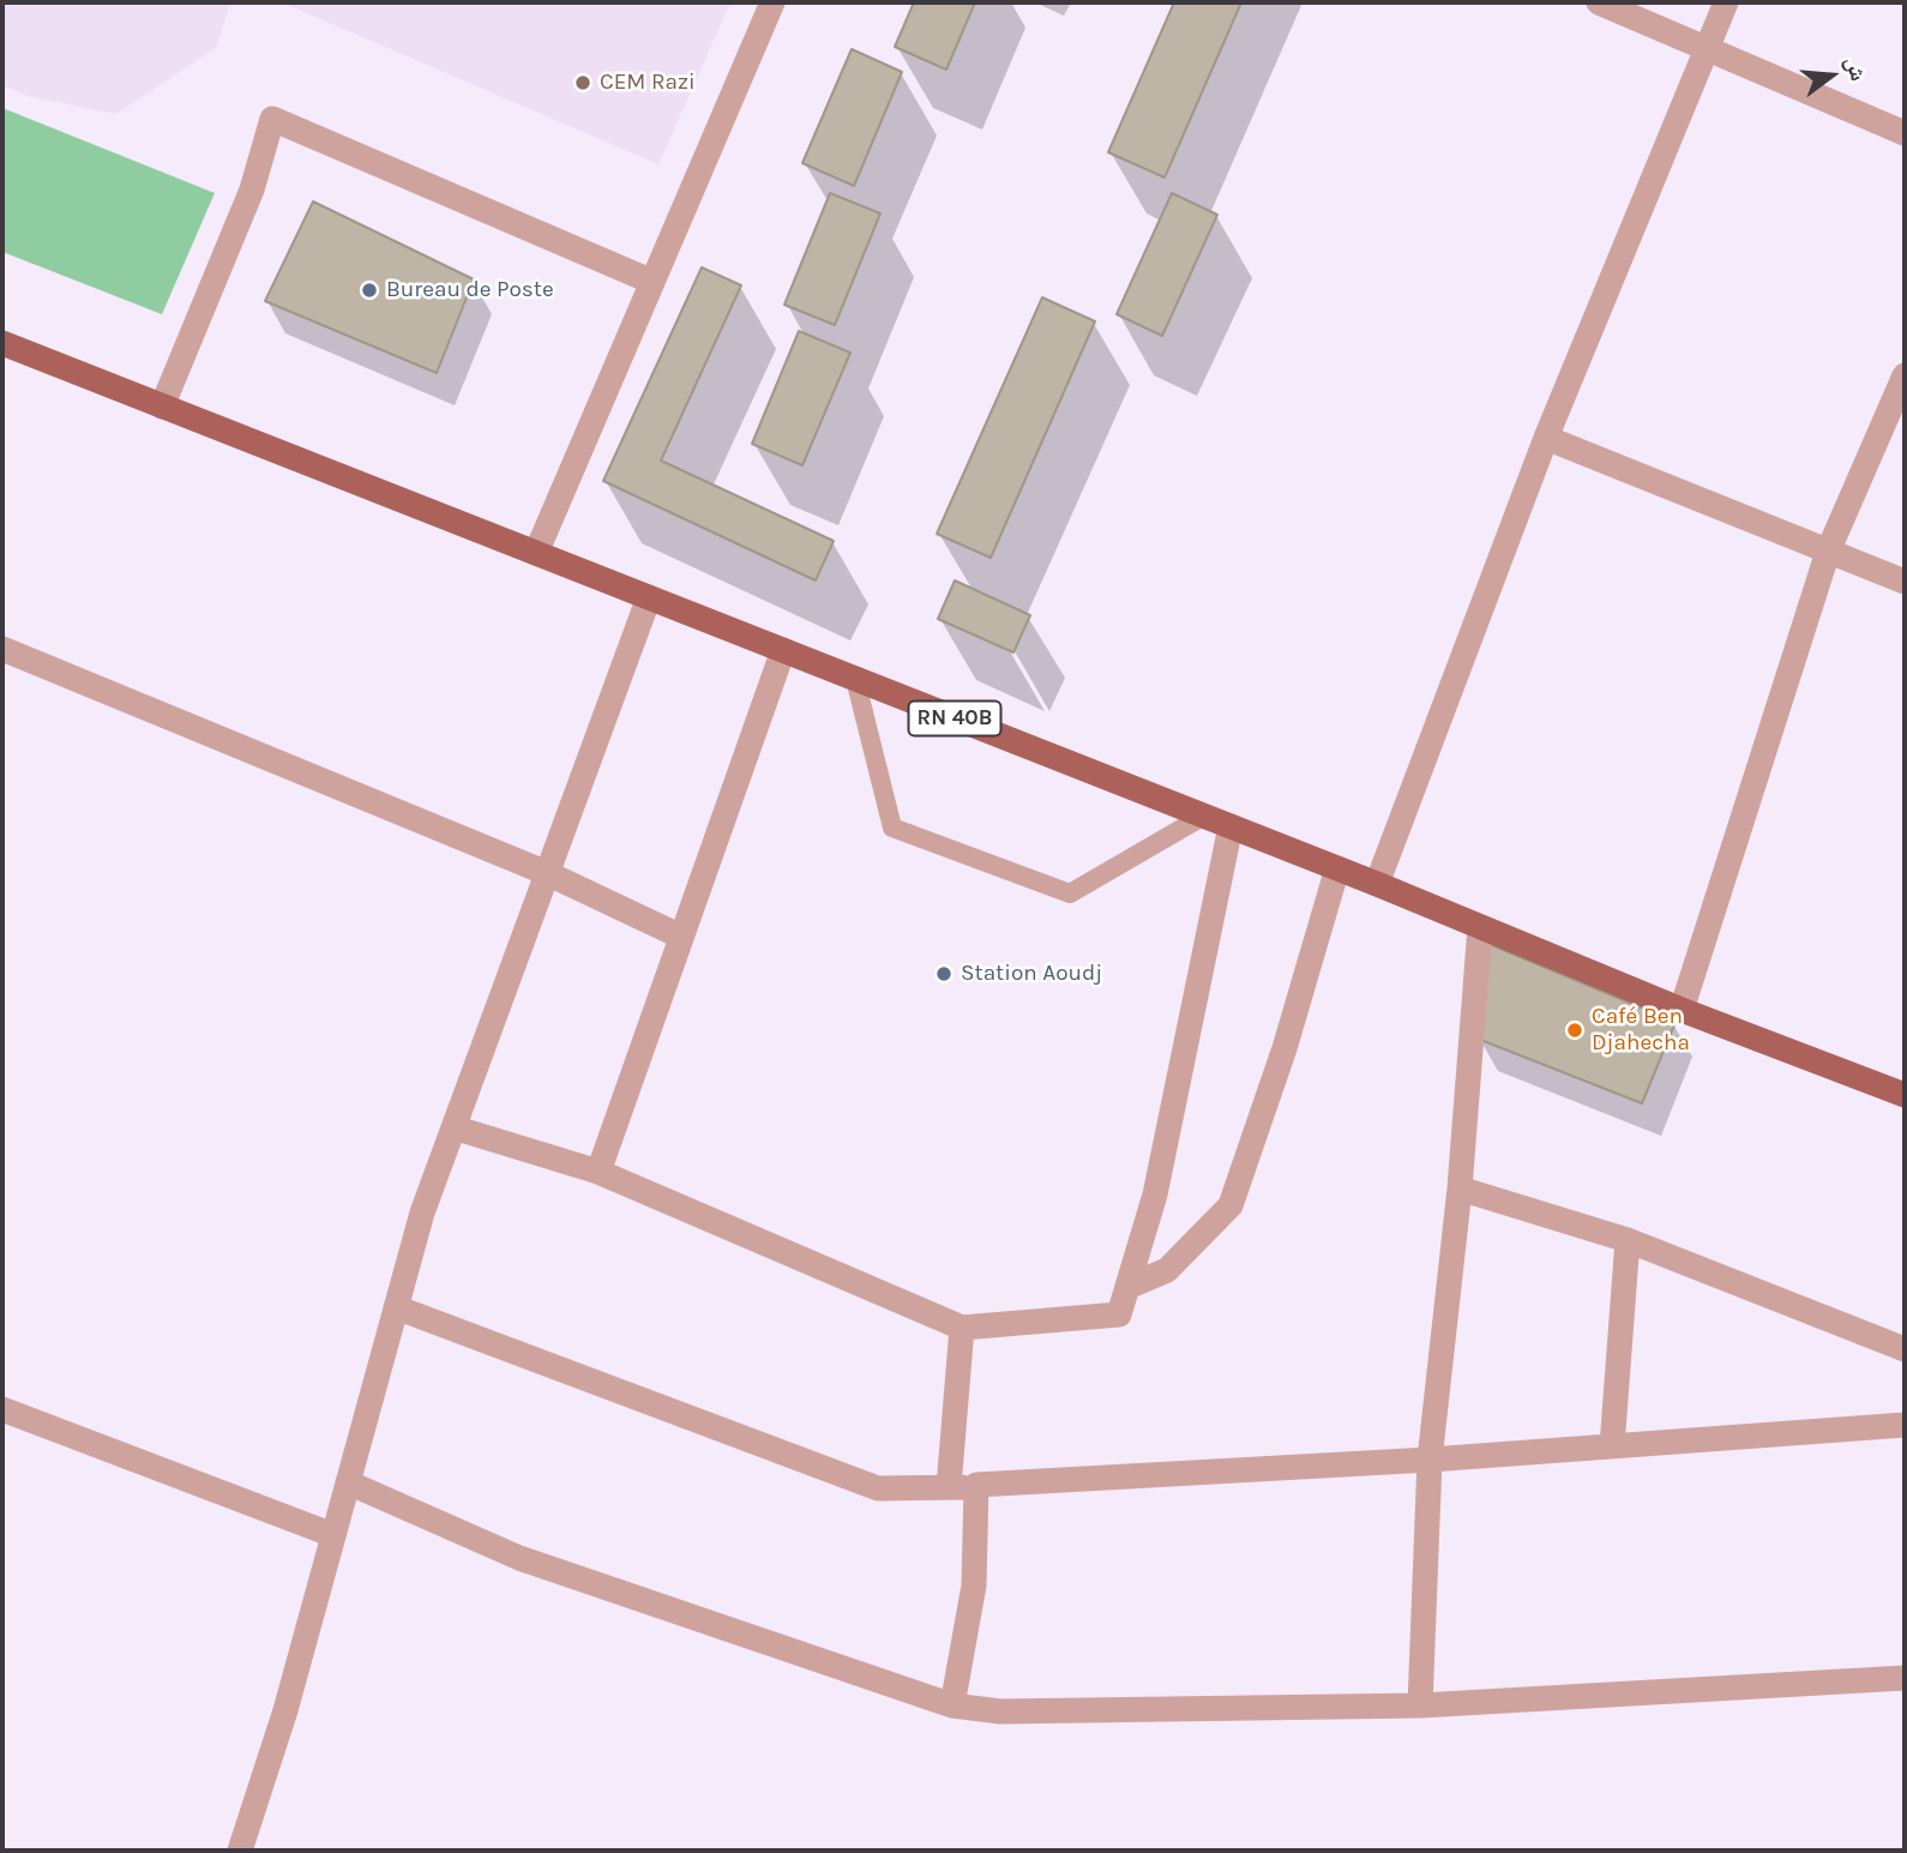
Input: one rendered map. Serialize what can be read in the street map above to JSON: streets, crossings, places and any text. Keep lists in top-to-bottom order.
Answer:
{
  "streets": {
    "main road": ["RN 40B"]
  },
  "places": [
    "CEM Razi",
    "Bureau de Poste",
    "Station Aoudj",
    "Café Ben Djahecha"
  ],
  "north": "right"
}
